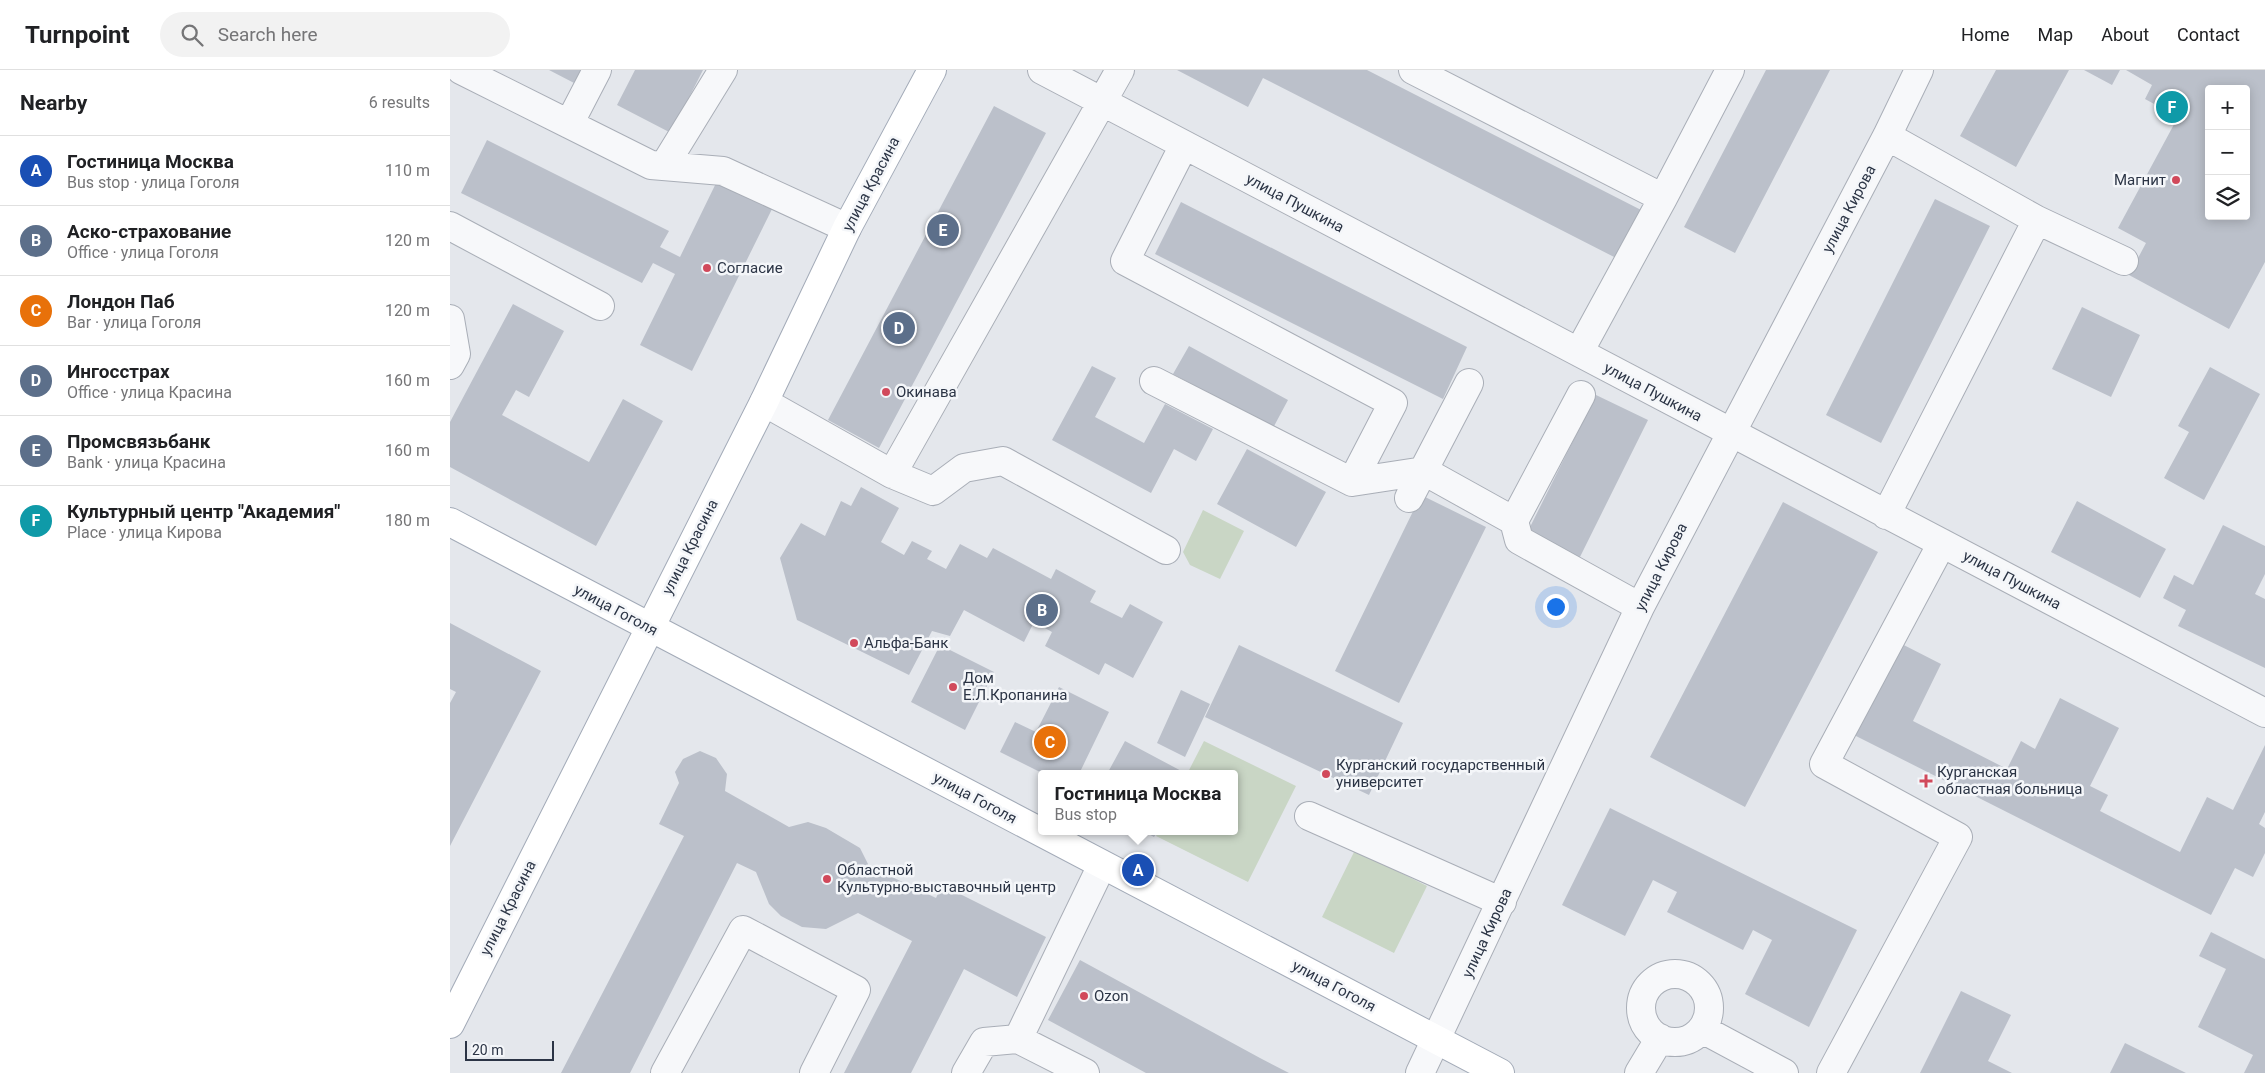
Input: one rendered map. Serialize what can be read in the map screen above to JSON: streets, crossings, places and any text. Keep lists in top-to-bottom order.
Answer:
{
  "streets": {
    "main road": ["улица Красина", "улица Гоголя"],
    "street": ["улица Пушкина", "улица Кирова"]
  },
  "crossings": [
    ["улица Красина", "улица Гоголя"],
    ["улица Пушкина", "улица Кирова"],
    ["улица Кирова", "улица Гоголя"]
  ],
  "places": {
    "other": [
      "Магнит",
      "Согласие",
      "Окинава",
      "Альфа-Банк",
      "Дом Е.Л.Кропанина",
      "Курганский государственный университет",
      "Областной Культурно-выставочный центр",
      "Ozon"
    ],
    "health": ["Курганская областная больница"]
  },
  "scale_bar": "20 m",
  "page": {
    "header": "Turnpoint",
    "search": "Search here",
    "nav": [
      "Home",
      "Map",
      "About",
      "Contact"
    ],
    "heading": ["Nearby", "6 results"],
    "map_buttons": ["+", "−"],
    "pins": [
      "F",
      "E",
      "D",
      "B",
      "C",
      "A"
    ],
    "list": [
      {
        "mark": "A",
        "name": "Гостиница Москва",
        "note": "Bus stop · улица Гоголя",
        "value": "110 m"
      },
      {
        "mark": "B",
        "name": "Аско-страхование",
        "note": "Office · улица Гоголя",
        "value": "120 m"
      },
      {
        "mark": "C",
        "name": "Лондон Паб",
        "note": "Bar · улица Гоголя",
        "value": "120 m"
      },
      {
        "mark": "D",
        "name": "Ингосстрах",
        "note": "Office · улица Красина",
        "value": "160 m"
      },
      {
        "mark": "E",
        "name": "Промсвязьбанк",
        "note": "Bank · улица Красина",
        "value": "160 m"
      },
      {
        "mark": "F",
        "name": "Культурный центр \"Академия\"",
        "note": "Place · улица Кирова",
        "value": "180 m"
      }
    ],
    "popup": ["Гостиница Москва", "Bus stop"],
    "scale": "20 m"
  }
}
